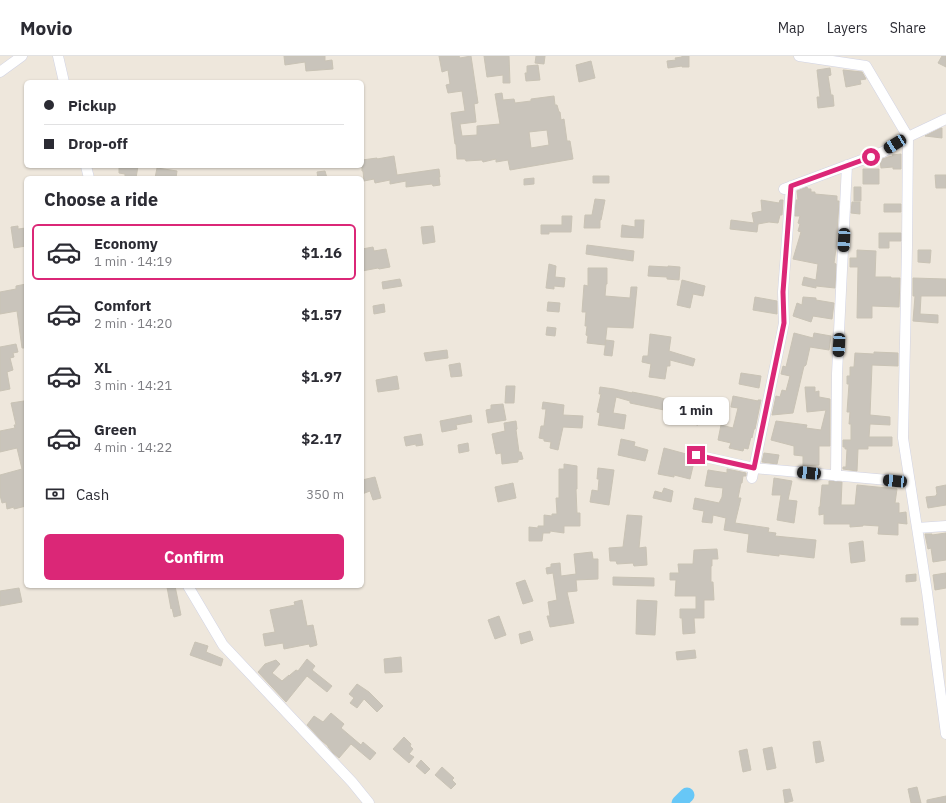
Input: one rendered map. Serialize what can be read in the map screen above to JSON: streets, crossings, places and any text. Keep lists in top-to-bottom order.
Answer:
{
  "page": {
    "header": "Movio",
    "nav": ["Map", "Layers", "Share"],
    "banner": ["Pickup", "Drop-off"],
    "heading": "Choose a ride",
    "list": [
      {
        "name": "Economy",
        "note": "1 min · 14:19",
        "value": "$1.16"
      },
      {
        "name": "Comfort",
        "note": "2 min · 14:20",
        "value": "$1.57"
      },
      {
        "name": "XL",
        "note": "3 min · 14:21",
        "value": "$1.97"
      },
      {
        "name": "Green",
        "note": "4 min · 14:22",
        "value": "$2.17"
      }
    ],
    "bubble": "1 min",
    "pay": ["Cash", "350 m"],
    "buttons": "Confirm"
  }
}
